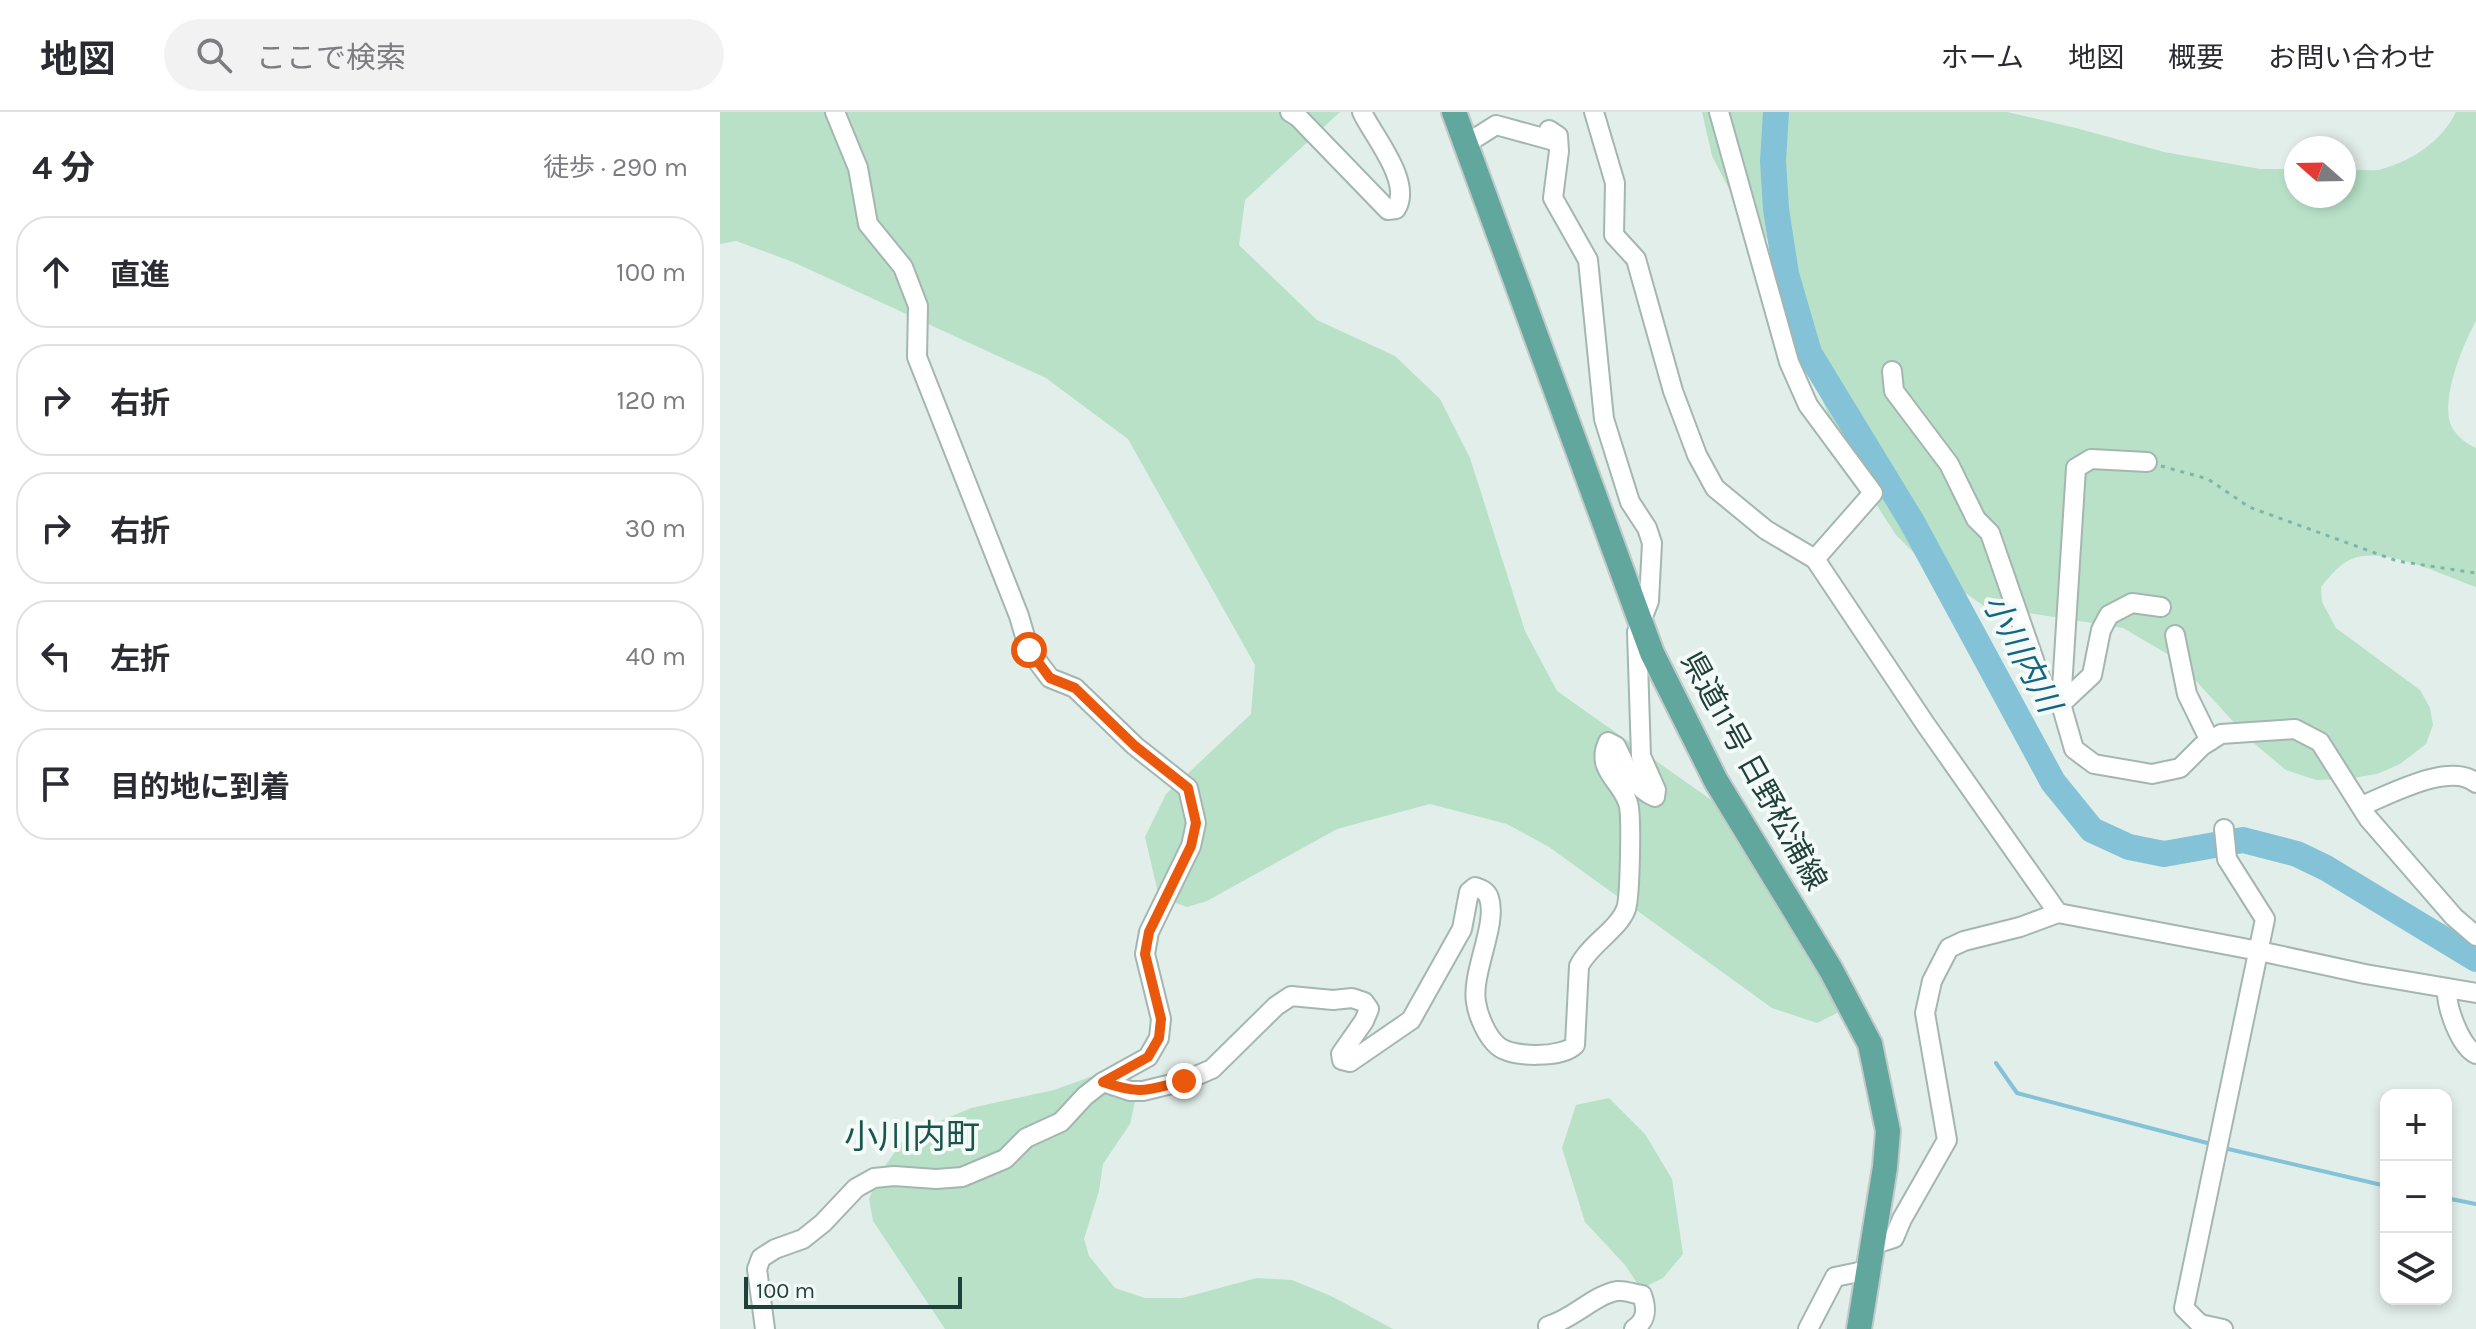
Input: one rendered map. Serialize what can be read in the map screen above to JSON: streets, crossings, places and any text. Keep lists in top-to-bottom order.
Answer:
{
  "streets": {
    "main road": ["県道11号 日野松浦線"]
  },
  "districts": ["小川内町"],
  "water": ["小川内川"],
  "scale_bar": "100 m",
  "north": "left",
  "page": {
    "header": "地図",
    "search": "ここで検索",
    "nav": [
      "ホーム",
      "地図",
      "概要",
      "お問い合わせ"
    ],
    "heading": ["4 分", "徒歩 · 290 m"],
    "list": [
      ["直進", "100 m"],
      ["右折", "120 m"],
      ["右折", "30 m"],
      ["左折", "40 m"],
      "目的地に到着"
    ],
    "map_buttons": ["+", "−"],
    "scale": "100 m"
  }
}
